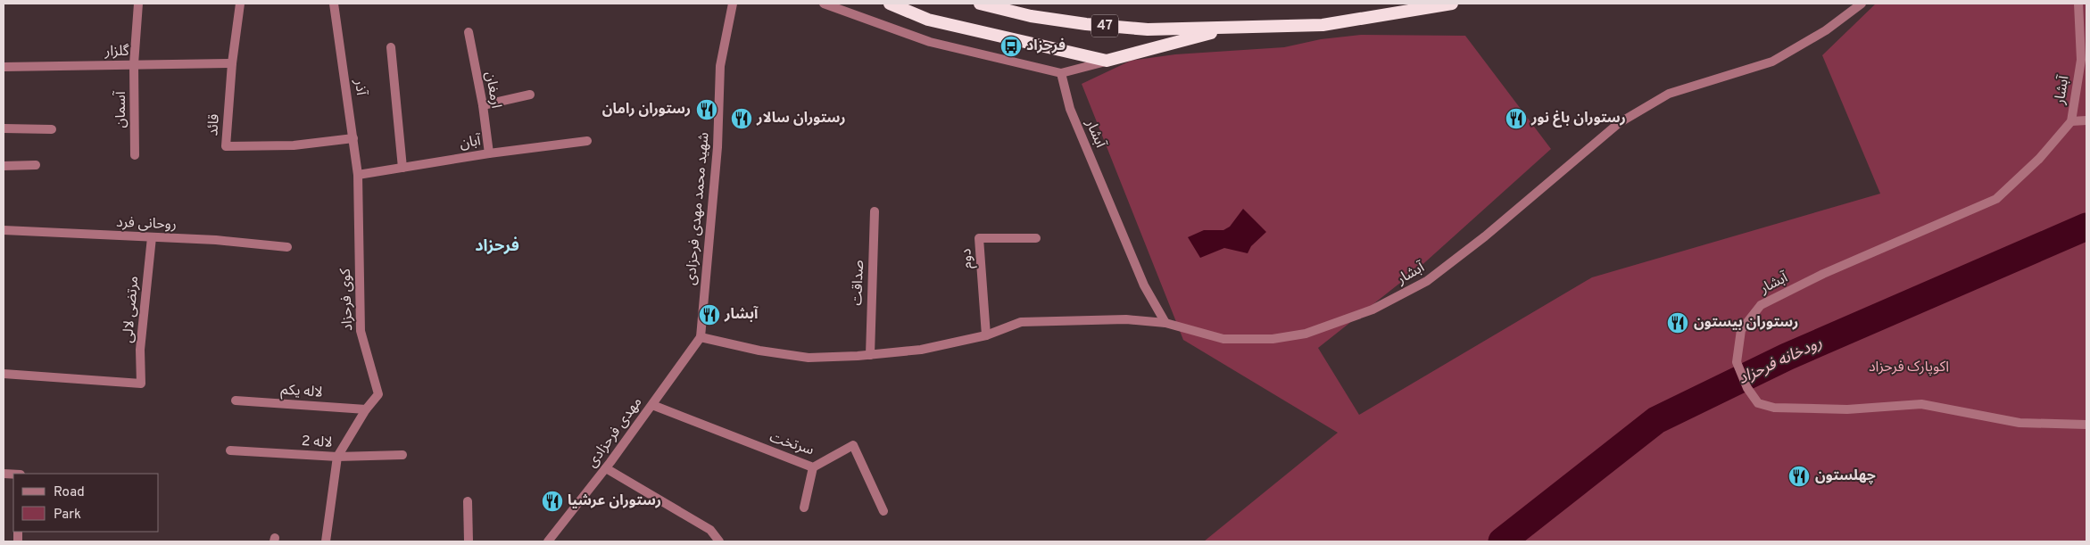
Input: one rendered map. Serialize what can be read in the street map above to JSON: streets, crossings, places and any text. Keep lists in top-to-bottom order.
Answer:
{
  "streets": {
    "highway": ["47"],
    "street": [
      "گلزار",
      "آذر",
      "ارمغان",
      "آبشار",
      "آسمان",
      "قائد",
      "آبان",
      "شهید محمد مهدی فرحزادی",
      "روحانی فرد",
      "دوم",
      "صداقت",
      "کوی فرحزاد",
      "مرتضی لالی",
      "لاله یکم",
      "مهدی فرحزادی",
      "لاله 2",
      "سرتخت"
    ]
  },
  "crossings": [
    ["گلزار", "آسمان"],
    ["گلزار", "قائد"],
    ["آذر", "قائد"],
    ["آذر", "آبان"],
    ["آذر", "کوی فرحزاد"],
    ["ارمغان", "آبان"],
    ["آبشار", "شهید محمد مهدی فرحزادی"],
    ["آبشار", "دوم"],
    ["آبشار", "صداقت"],
    ["آبشار", "مهدی فرحزادی"],
    ["آبان", "کوی فرحزاد"],
    ["شهید محمد مهدی فرحزادی", "مهدی فرحزادی"],
    ["روحانی فرد", "مرتضی لالی"],
    ["کوی فرحزاد", "لاله یکم"],
    ["کوی فرحزاد", "لاله 2"],
    ["مهدی فرحزادی", "سرتخت"]
  ],
  "districts": ["فرحزاد"],
  "water": ["رودخانه فرحزاد"],
  "parks": ["اکوپارک فرحزاد"],
  "places": {
    "bus stop": ["فرحزاد"],
    "restaurant": [
      "رستوران رامان",
      "رستوران سالار",
      "رستوران باغ نور",
      "آبشار",
      "رستوران بیستون",
      "چهلستون",
      "رستوران عرشیا"
    ]
  },
  "legend": ["Road", "Park"]
}
